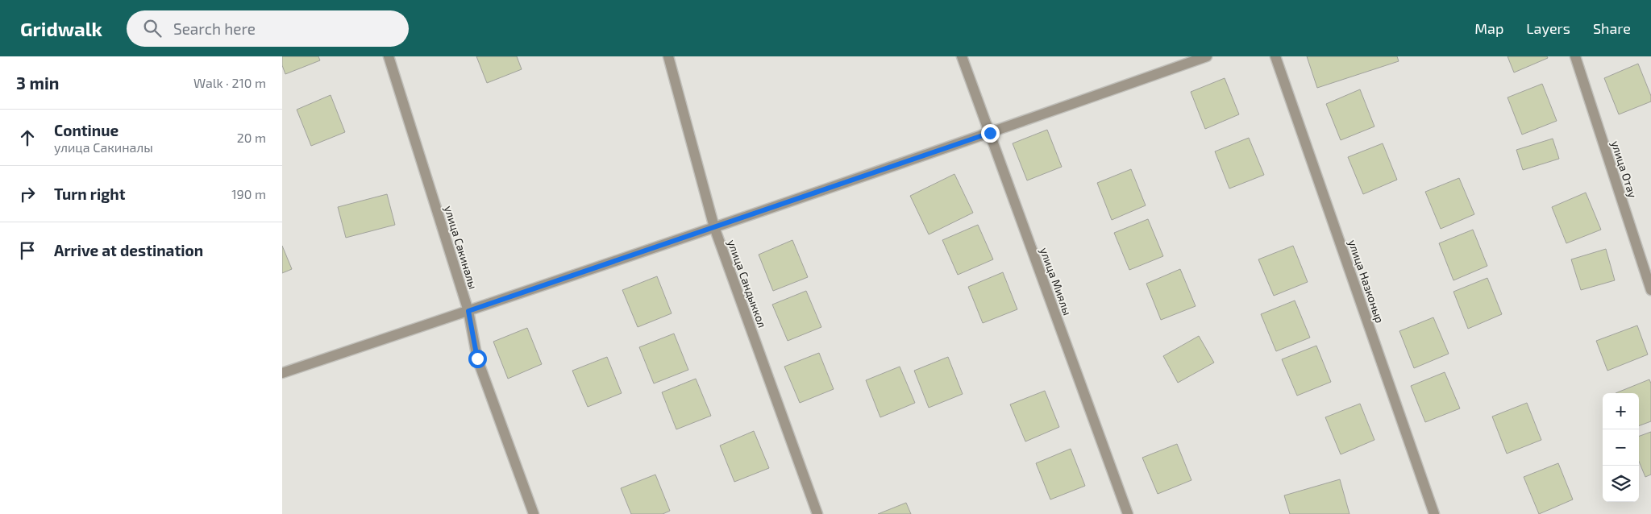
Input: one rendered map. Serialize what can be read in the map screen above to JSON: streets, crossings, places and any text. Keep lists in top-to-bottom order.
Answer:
{
  "streets": {
    "street": [
      "улица Отау",
      "улица Сакиналы",
      "улица Миялы",
      "улица Назконыр",
      "улица Сандыккол"
    ]
  },
  "page": {
    "header": "Gridwalk",
    "search": "Search here",
    "nav": ["Map", "Layers", "Share"],
    "heading": ["3 min", "Walk · 210 m"],
    "list": [
      ["Continue", "улица Сакиналы", "20 m"],
      ["Turn right", "190 m"],
      "Arrive at destination"
    ],
    "map_buttons": ["+", "−"]
  }
}
